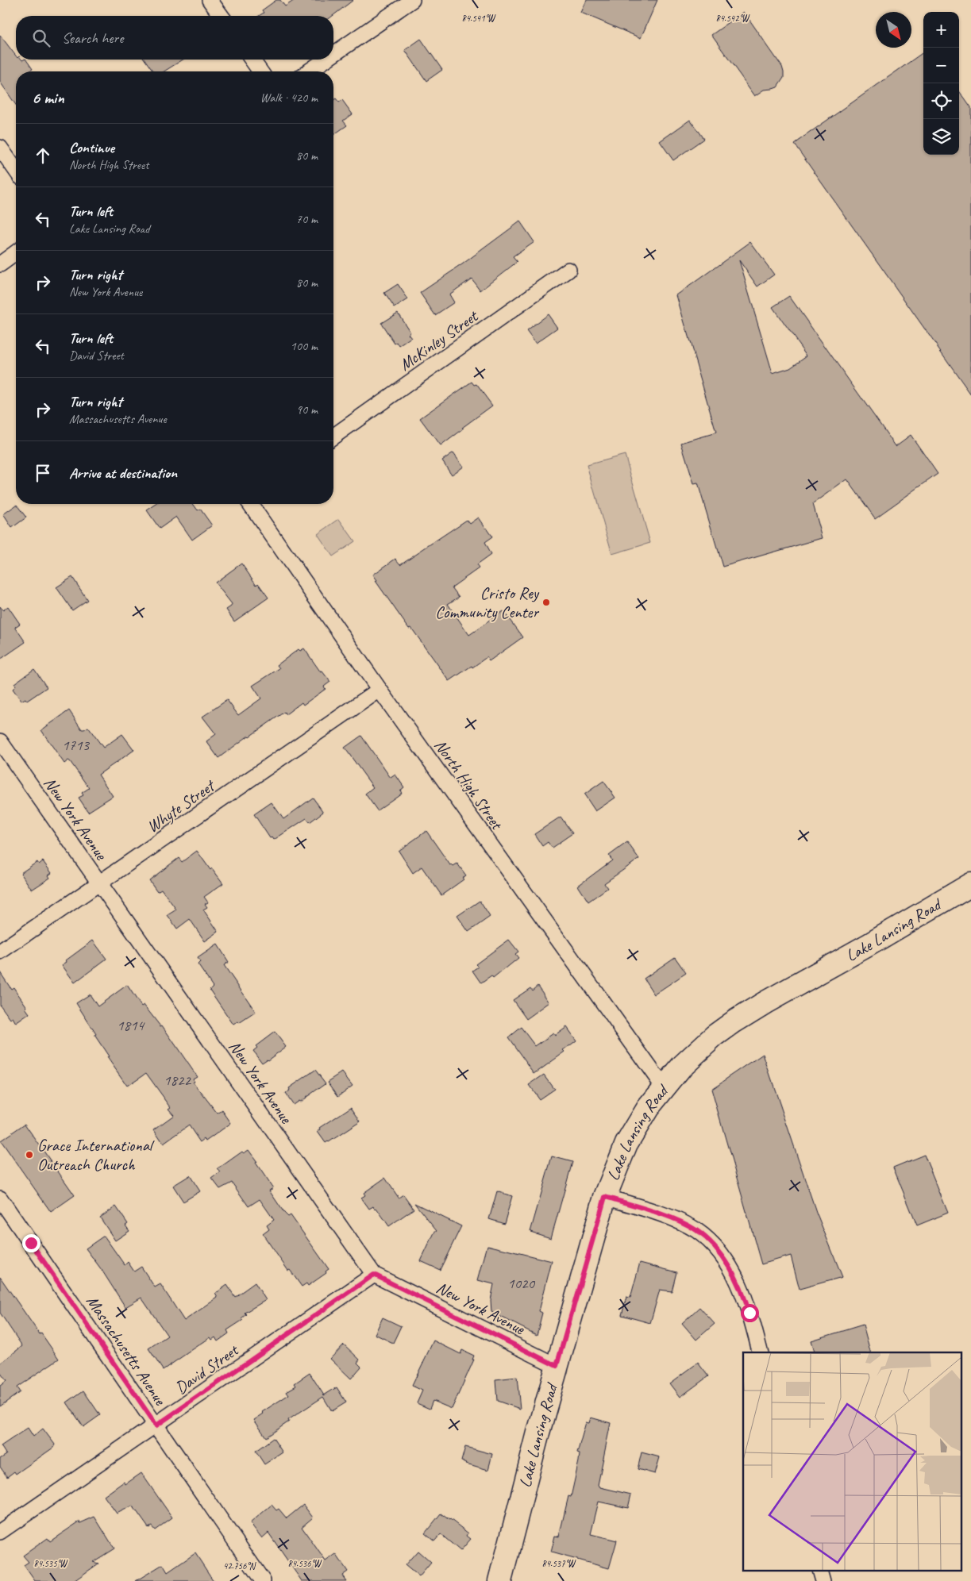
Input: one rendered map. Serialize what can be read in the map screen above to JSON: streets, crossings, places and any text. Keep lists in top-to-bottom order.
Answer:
{
  "streets": {
    "main road": ["Lake Lansing Road"],
    "street": [
      "McKinley Street",
      "North High Street",
      "Whyte Street",
      "New York Avenue",
      "Massachusetts Avenue",
      "David Street"
    ]
  },
  "crossings": [
    ["North High Street", "Whyte Street"],
    ["North High Street", "Lake Lansing Road"],
    ["Whyte Street", "New York Avenue"],
    ["New York Avenue", "Lake Lansing Road"],
    ["New York Avenue", "David Street"],
    ["Massachusetts Avenue", "David Street"]
  ],
  "places": ["Cristo Rey Community Center", "Grace International Outreach Church"],
  "house_numbers": [
    "1713",
    "1814",
    "1822",
    "1020"
  ],
  "north": "bottom right",
  "page": {
    "map_buttons": ["+", "−"],
    "search": "Search here",
    "heading": ["6 min", "Walk · 420 m"],
    "list": [
      ["Continue", "North High Street", "80 m"],
      ["Turn left", "Lake Lansing Road", "70 m"],
      ["Turn right", "New York Avenue", "80 m"],
      ["Turn left", "David Street", "100 m"],
      ["Turn right", "Massachusetts Avenue", "90 m"],
      "Arrive at destination"
    ]
  },
  "coordinates": [
    "84.541°W",
    "84.542°W",
    "84.535°W",
    "84.536°W",
    "84.537°W",
    "42.756°N"
  ]
}
